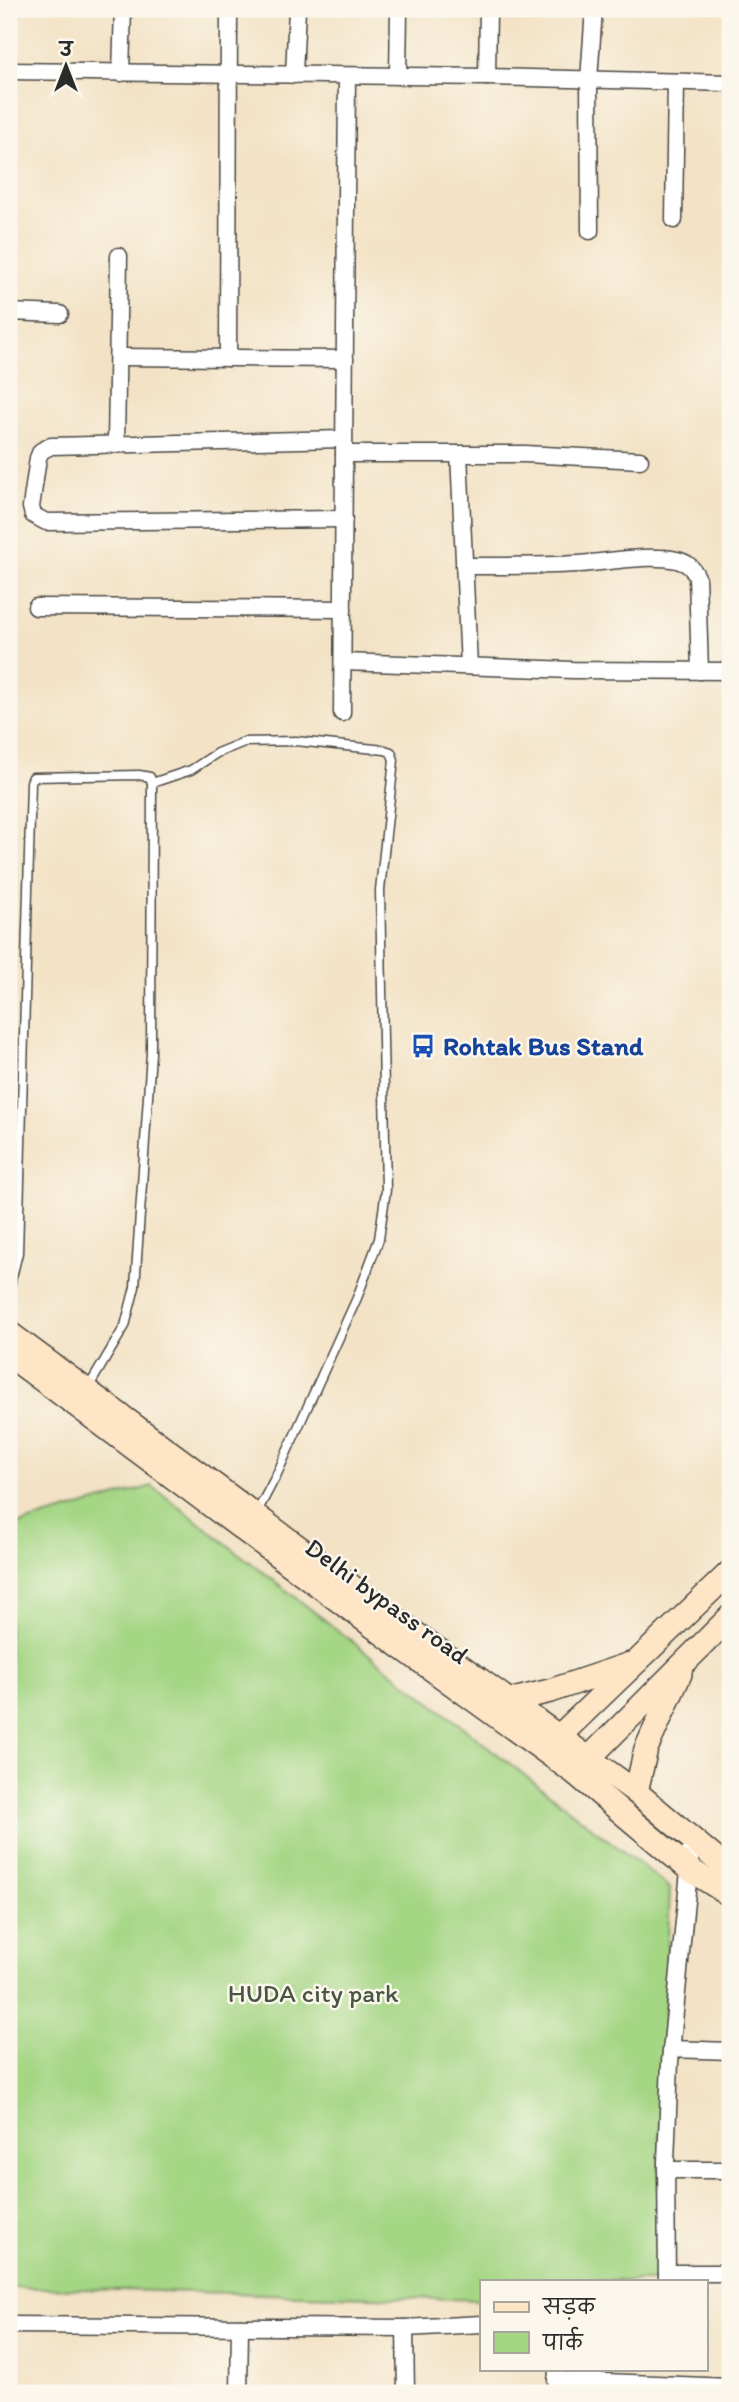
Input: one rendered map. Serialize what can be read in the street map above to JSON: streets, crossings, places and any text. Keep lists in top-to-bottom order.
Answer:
{
  "streets": {
    "main road": ["Delhi bypass road"]
  },
  "parks": ["HUDA city park"],
  "places": {
    "bus stop": ["Rohtak Bus Stand"]
  },
  "legend": ["सड़क", "पार्क"],
  "north": "top"
}
